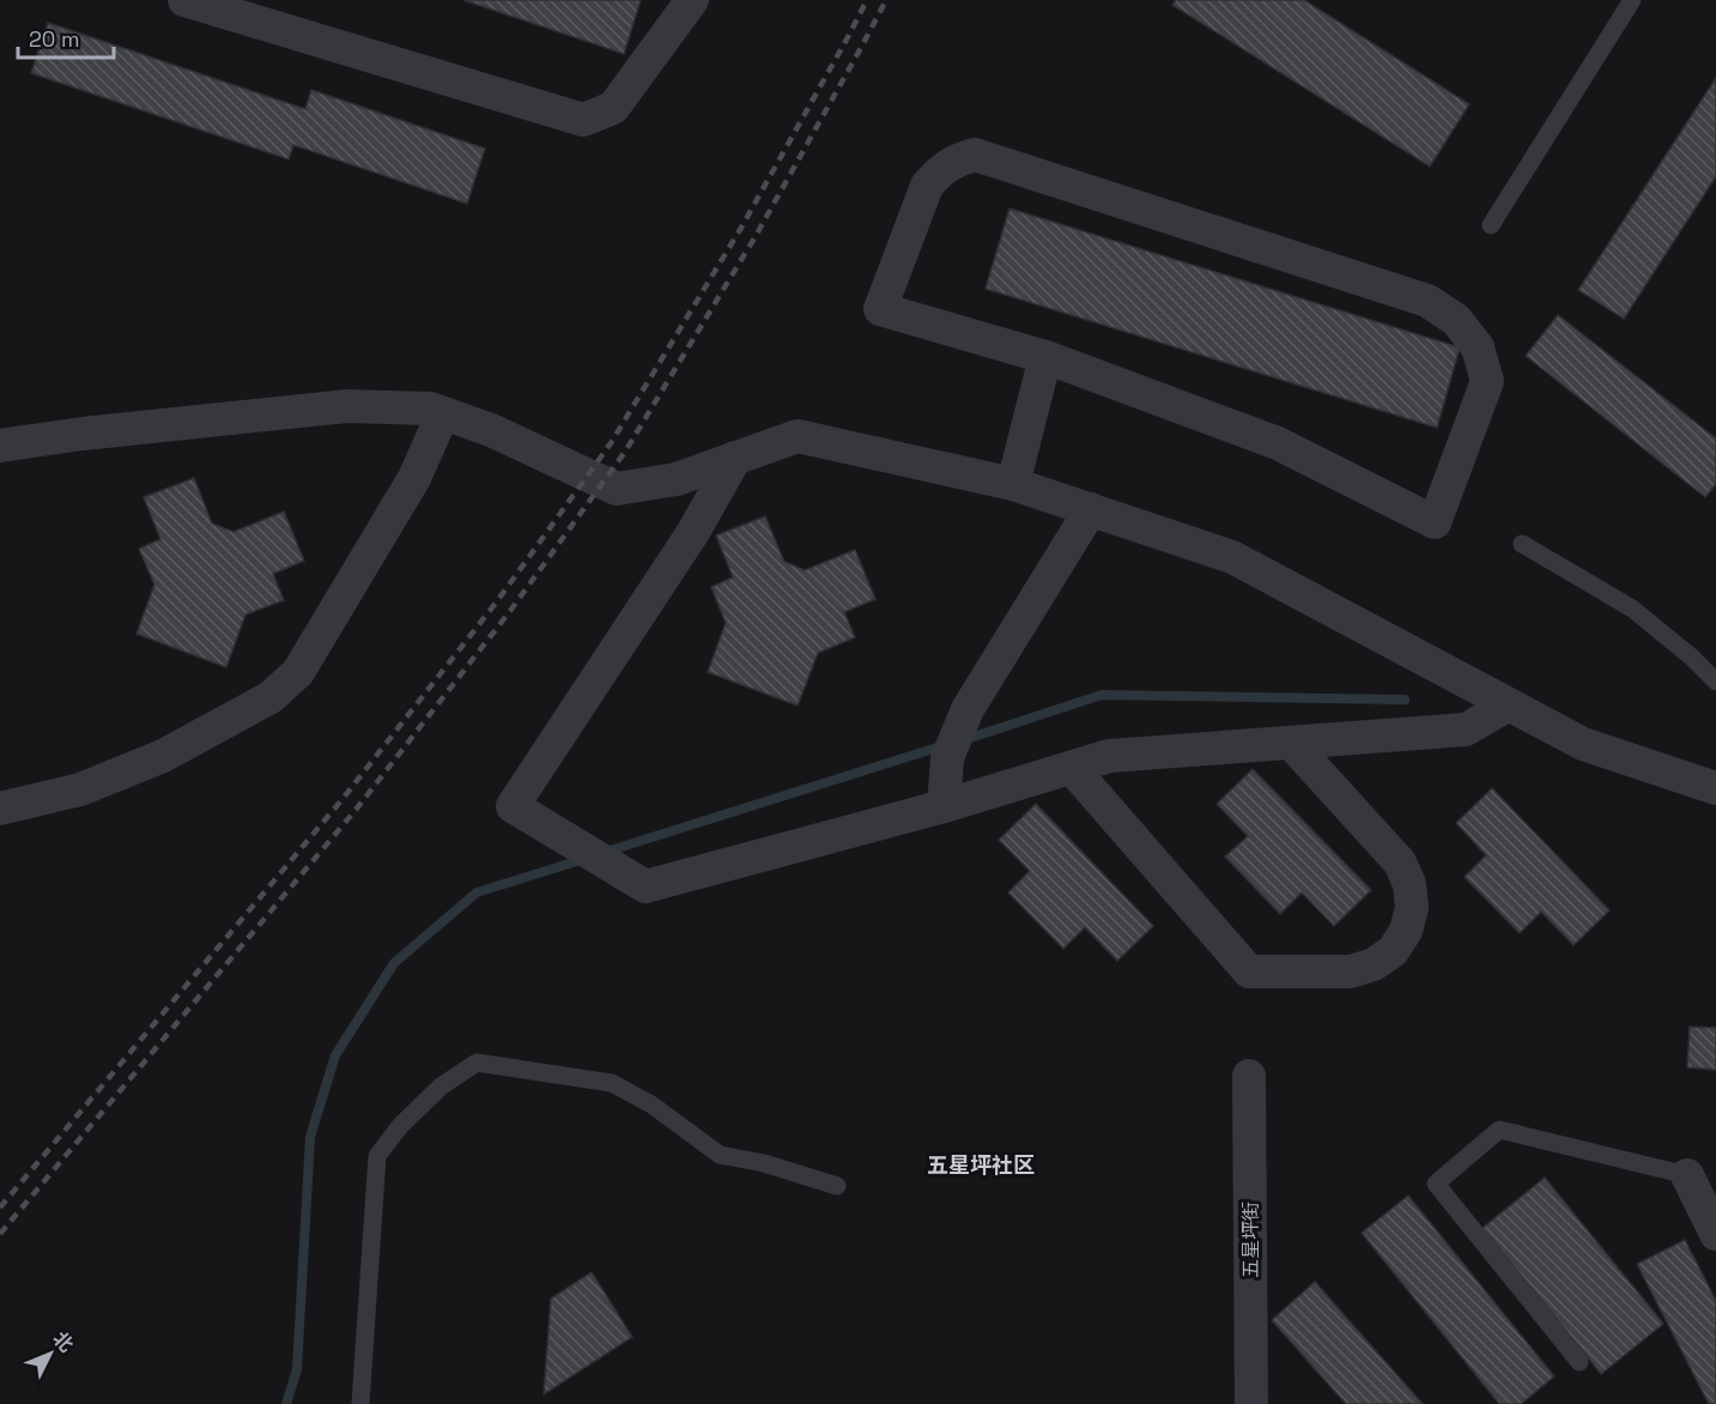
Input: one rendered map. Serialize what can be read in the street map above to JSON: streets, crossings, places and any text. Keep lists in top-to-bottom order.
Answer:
{
  "streets": {
    "street": ["五星坪街"]
  },
  "districts": ["五星坪社区"],
  "scale_bar": "20 m",
  "north": "top right"
}
